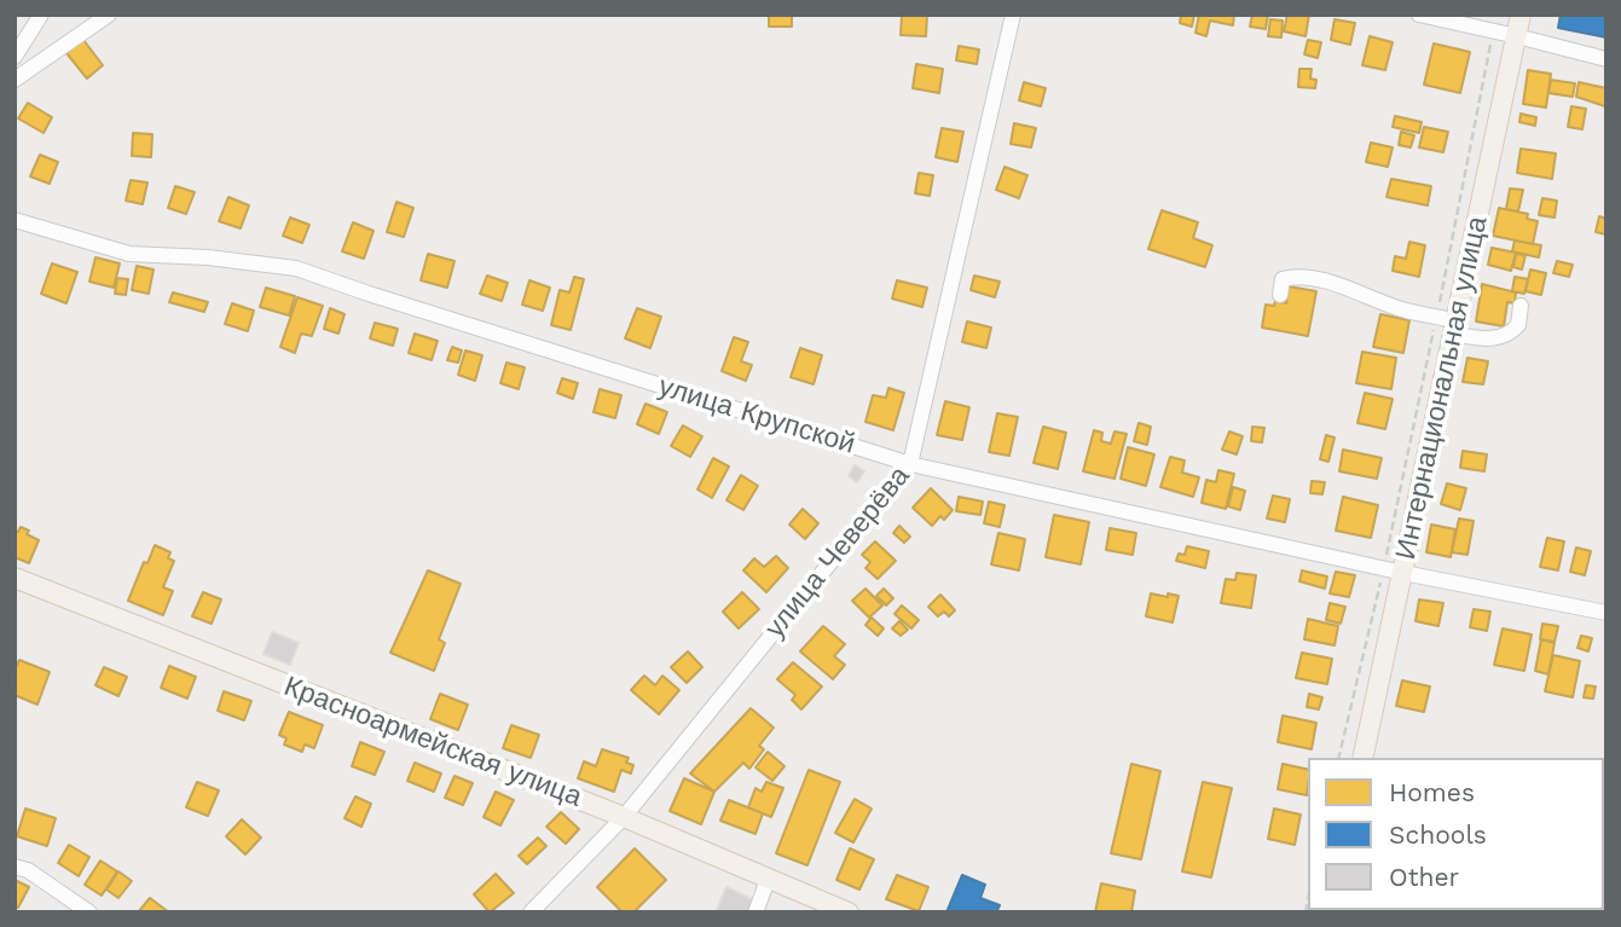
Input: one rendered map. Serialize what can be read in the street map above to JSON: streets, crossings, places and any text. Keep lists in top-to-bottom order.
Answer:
{
  "streets": {
    "main road": ["Интернациональная улица", "Красноармейская улица"],
    "street": ["улица Крупской", "улица Чеверёва"]
  },
  "crossings": [
    ["Интернациональная улица", "улица Крупской"],
    ["улица Крупской", "улица Чеверёва"],
    ["улица Чеверёва", "Красноармейская улица"]
  ],
  "legend": ["Homes", "Schools", "Other"]
}
